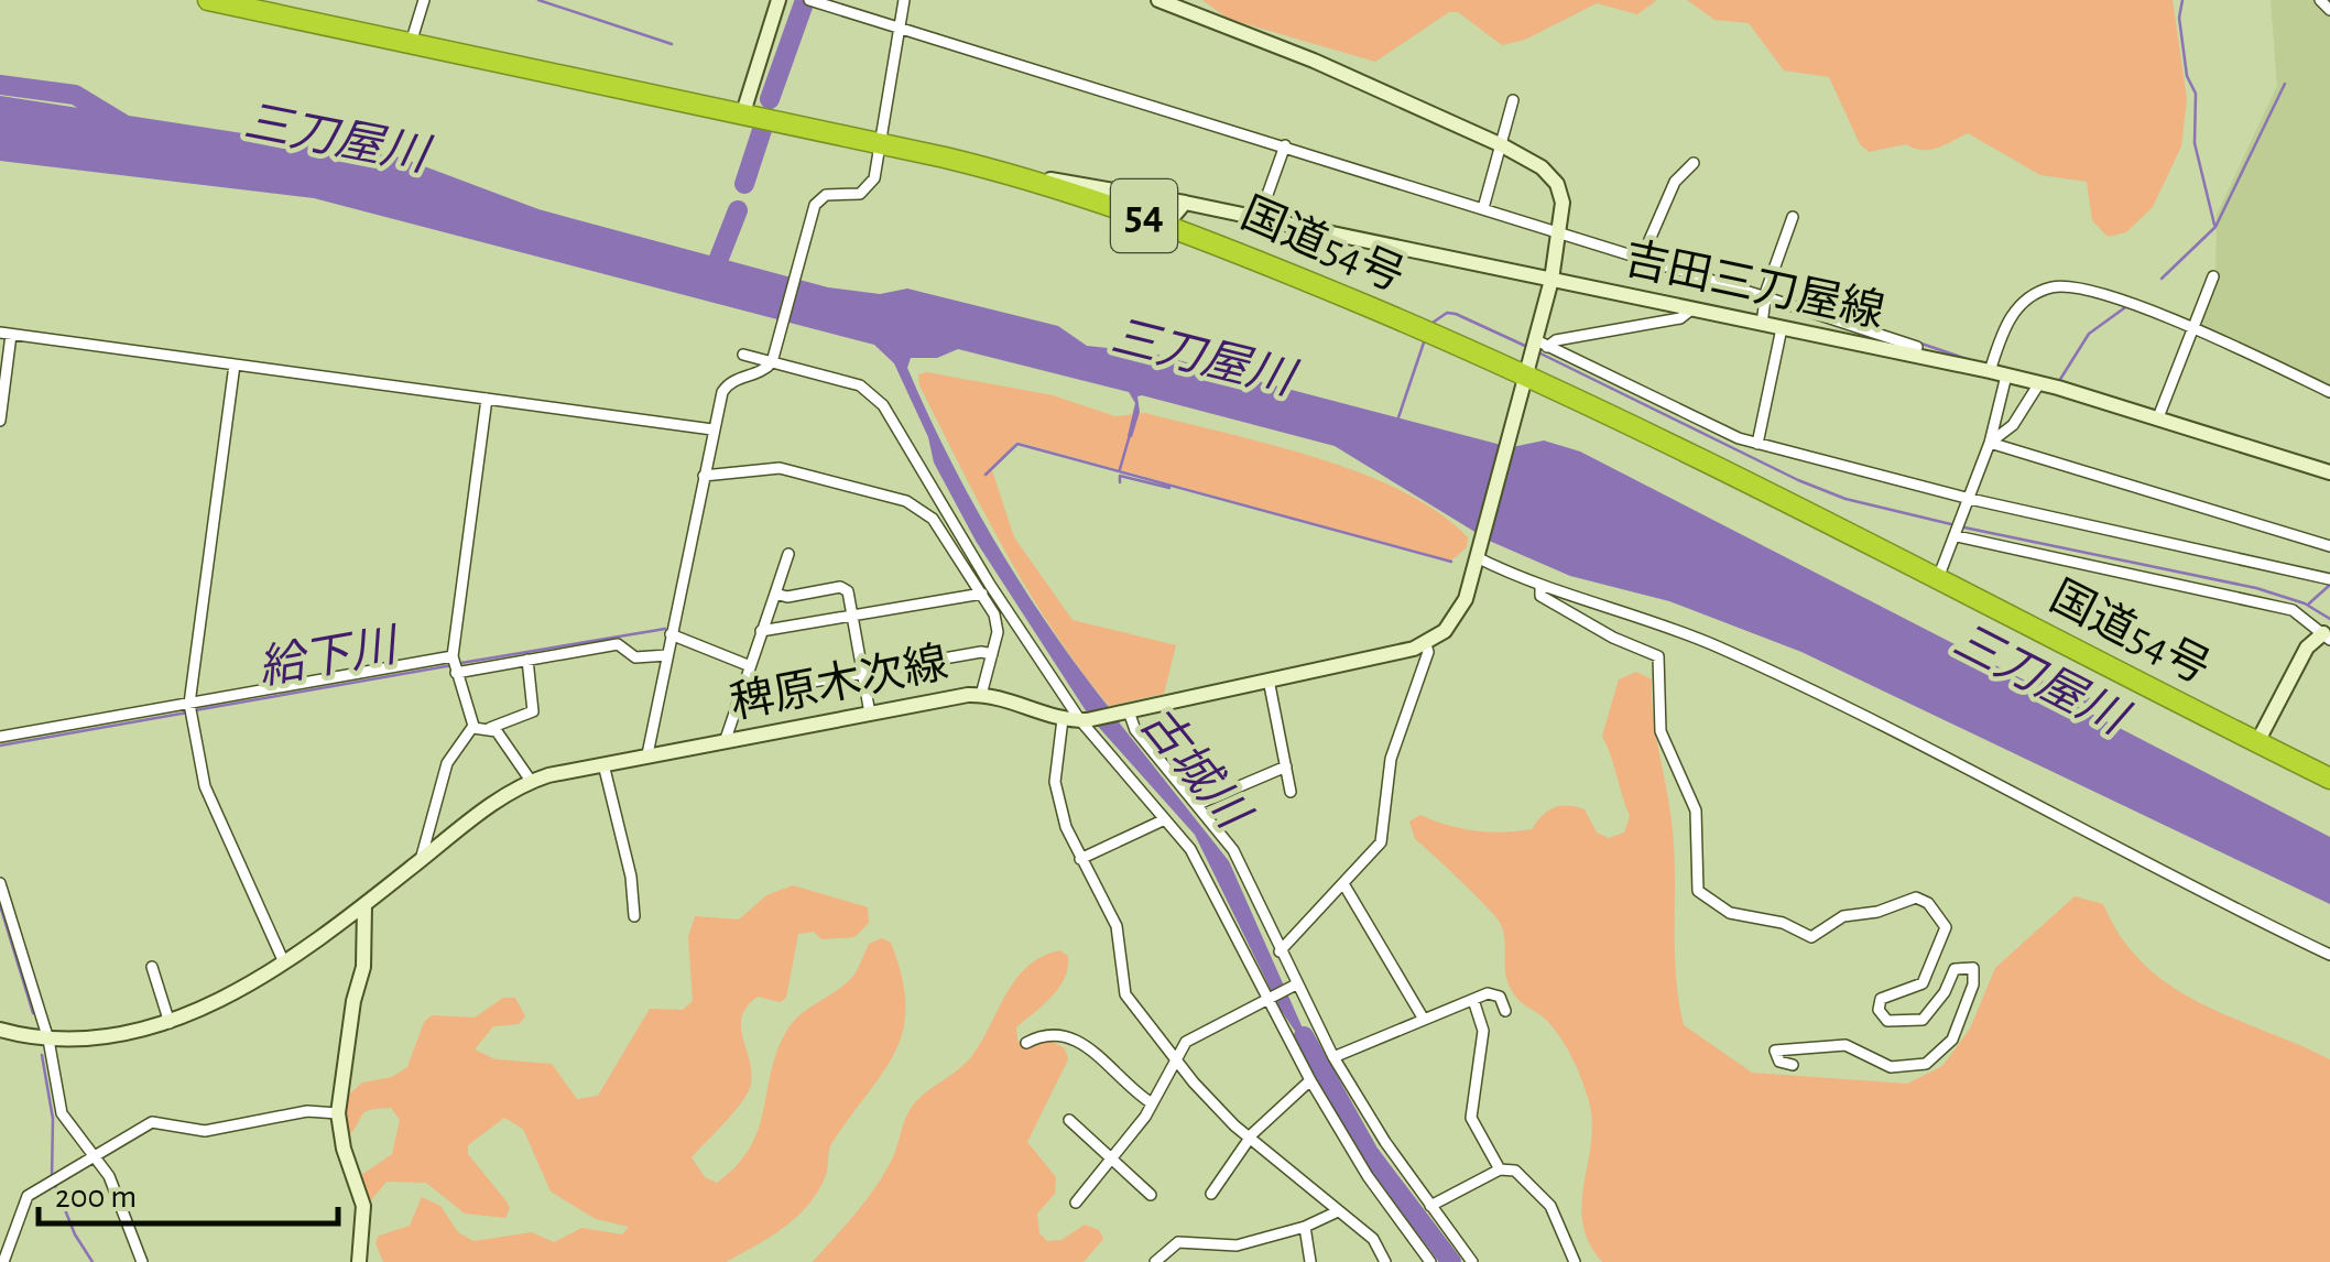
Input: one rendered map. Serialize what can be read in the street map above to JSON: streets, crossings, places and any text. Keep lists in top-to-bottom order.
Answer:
{
  "streets": {
    "highway": ["54", "国道54号"],
    "main road": ["吉田三刀屋線", "稗原木次線"]
  },
  "crossings": [
    ["国道54号", "吉田三刀屋線"]
  ],
  "water": ["三刀屋川", "給下川", "古城川"],
  "scale_bar": "200 m"
}
